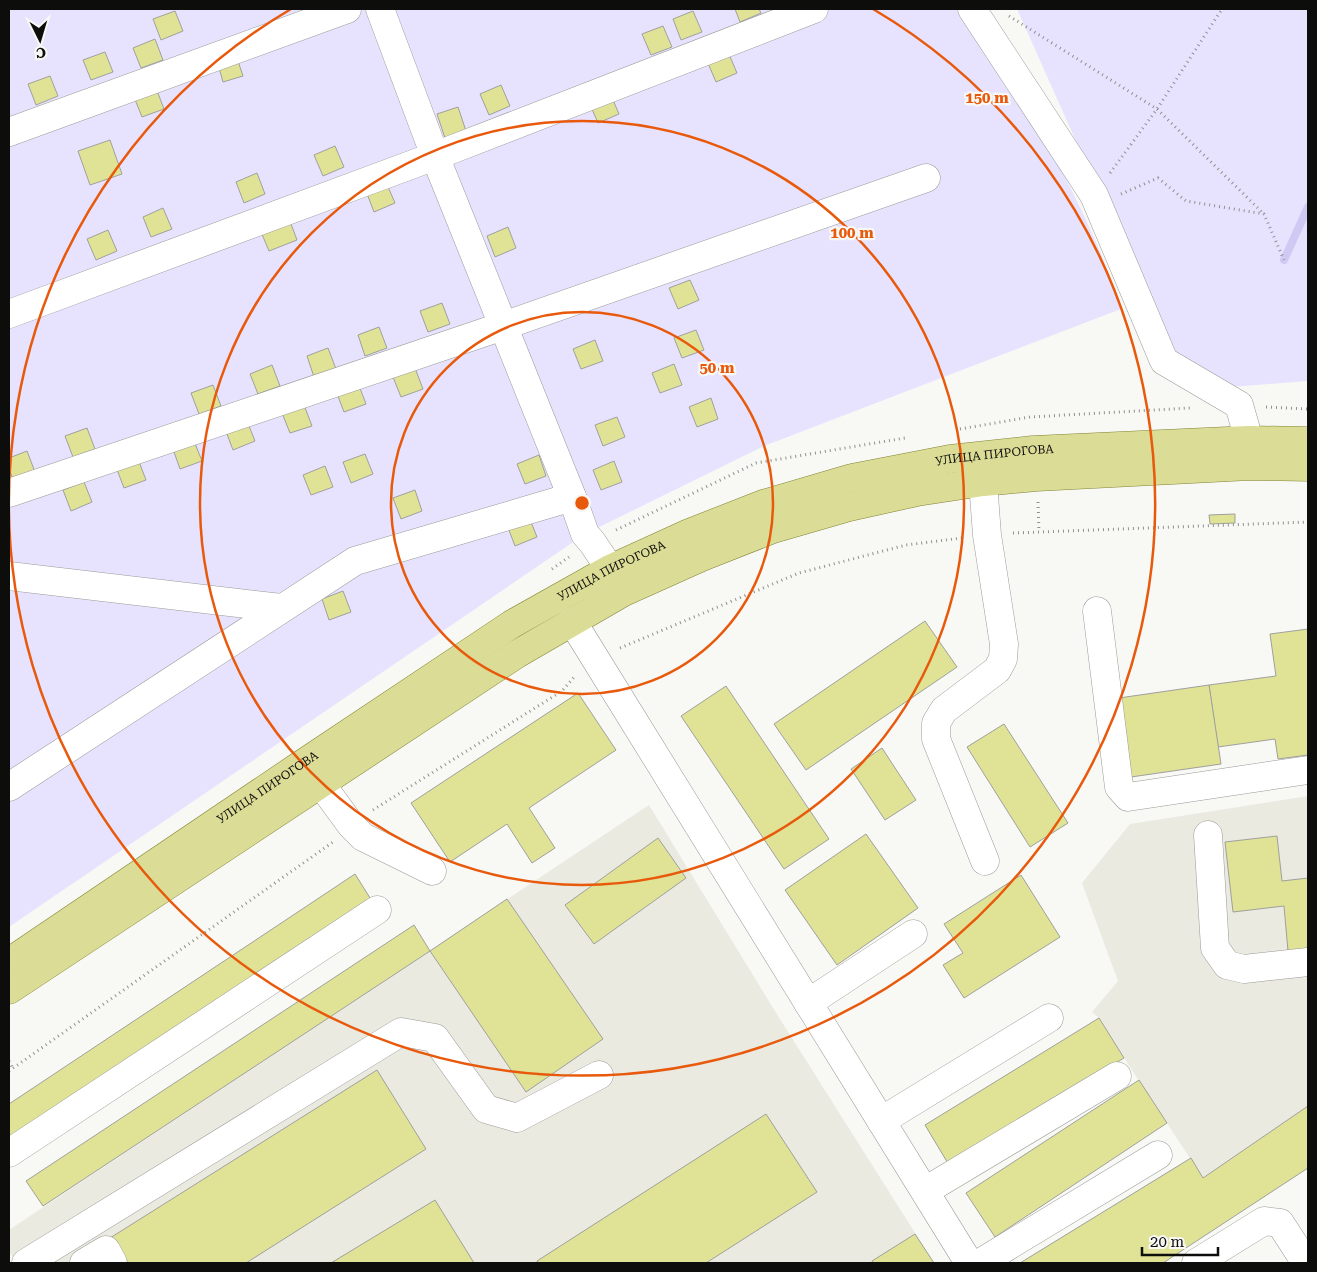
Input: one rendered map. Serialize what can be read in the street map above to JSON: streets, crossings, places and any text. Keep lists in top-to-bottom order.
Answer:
{
  "streets": {
    "main road": ["УЛИЦА ПИРОГОВА"]
  },
  "scale_bar": "20 m",
  "north": "bottom",
  "rings": ["150 m", "100 m", "50 m"]
}
